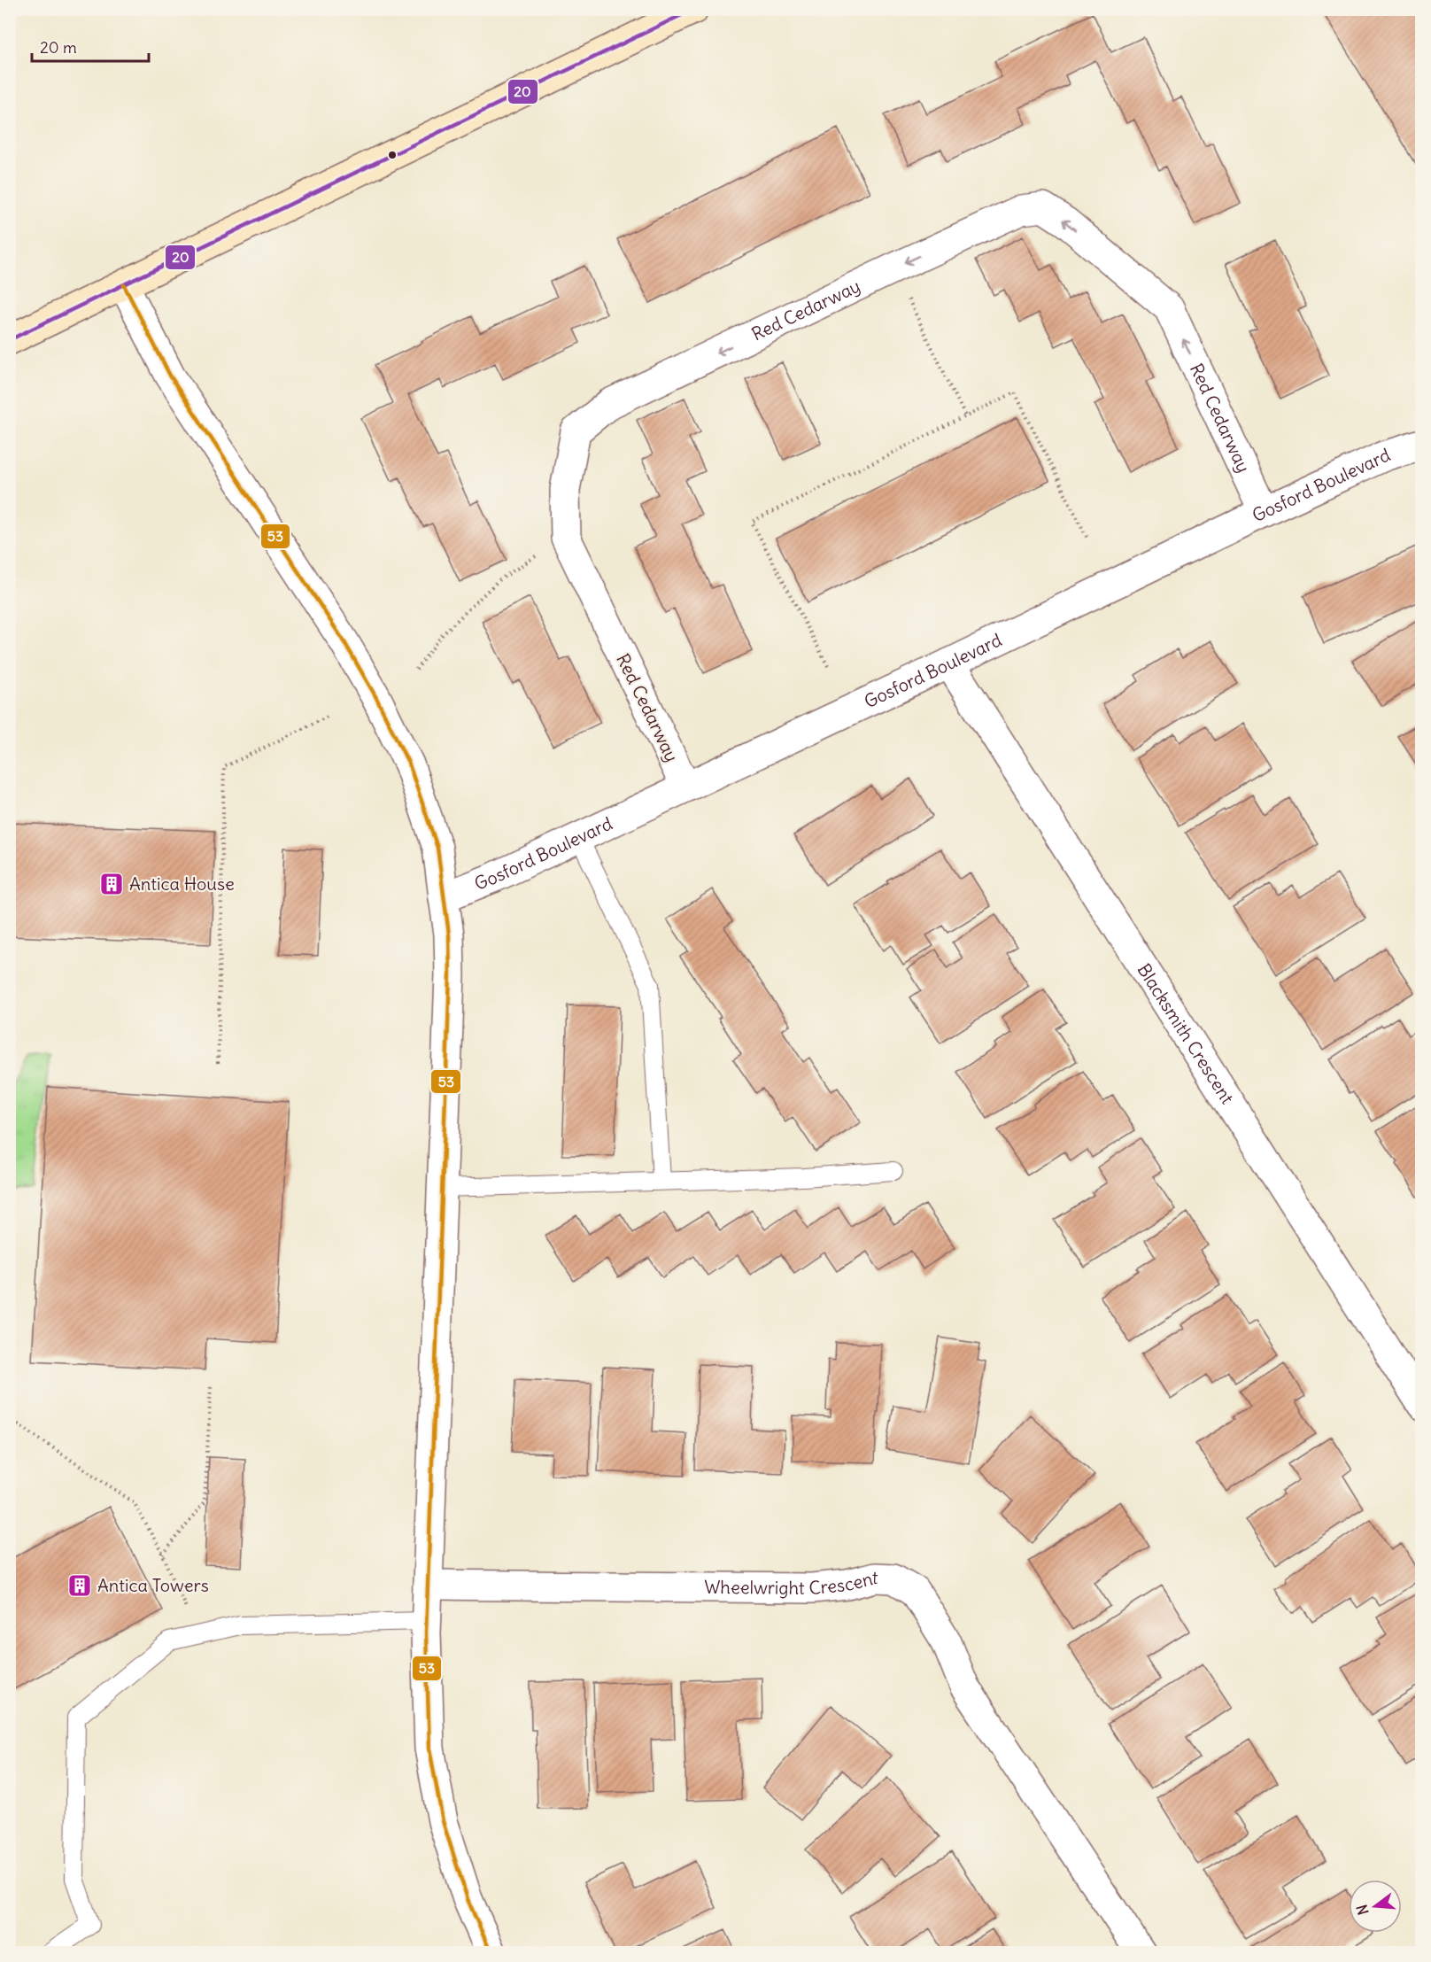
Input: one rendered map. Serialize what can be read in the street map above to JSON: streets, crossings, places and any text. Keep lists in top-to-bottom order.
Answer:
{
  "streets": {
    "street": [
      "Red Cedarway",
      "Gosford Boulevard",
      "Blacksmith Crescent",
      "Wheelwright Crescent"
    ]
  },
  "crossings": [
    ["Red Cedarway", "Gosford Boulevard"],
    ["Gosford Boulevard", "Blacksmith Crescent"]
  ],
  "places": {
    "building": ["Antica House", "Antica Towers"]
  },
  "lines": ["transit line 20", "transit line 53"],
  "scale_bar": "20 m",
  "north": "left"
}
